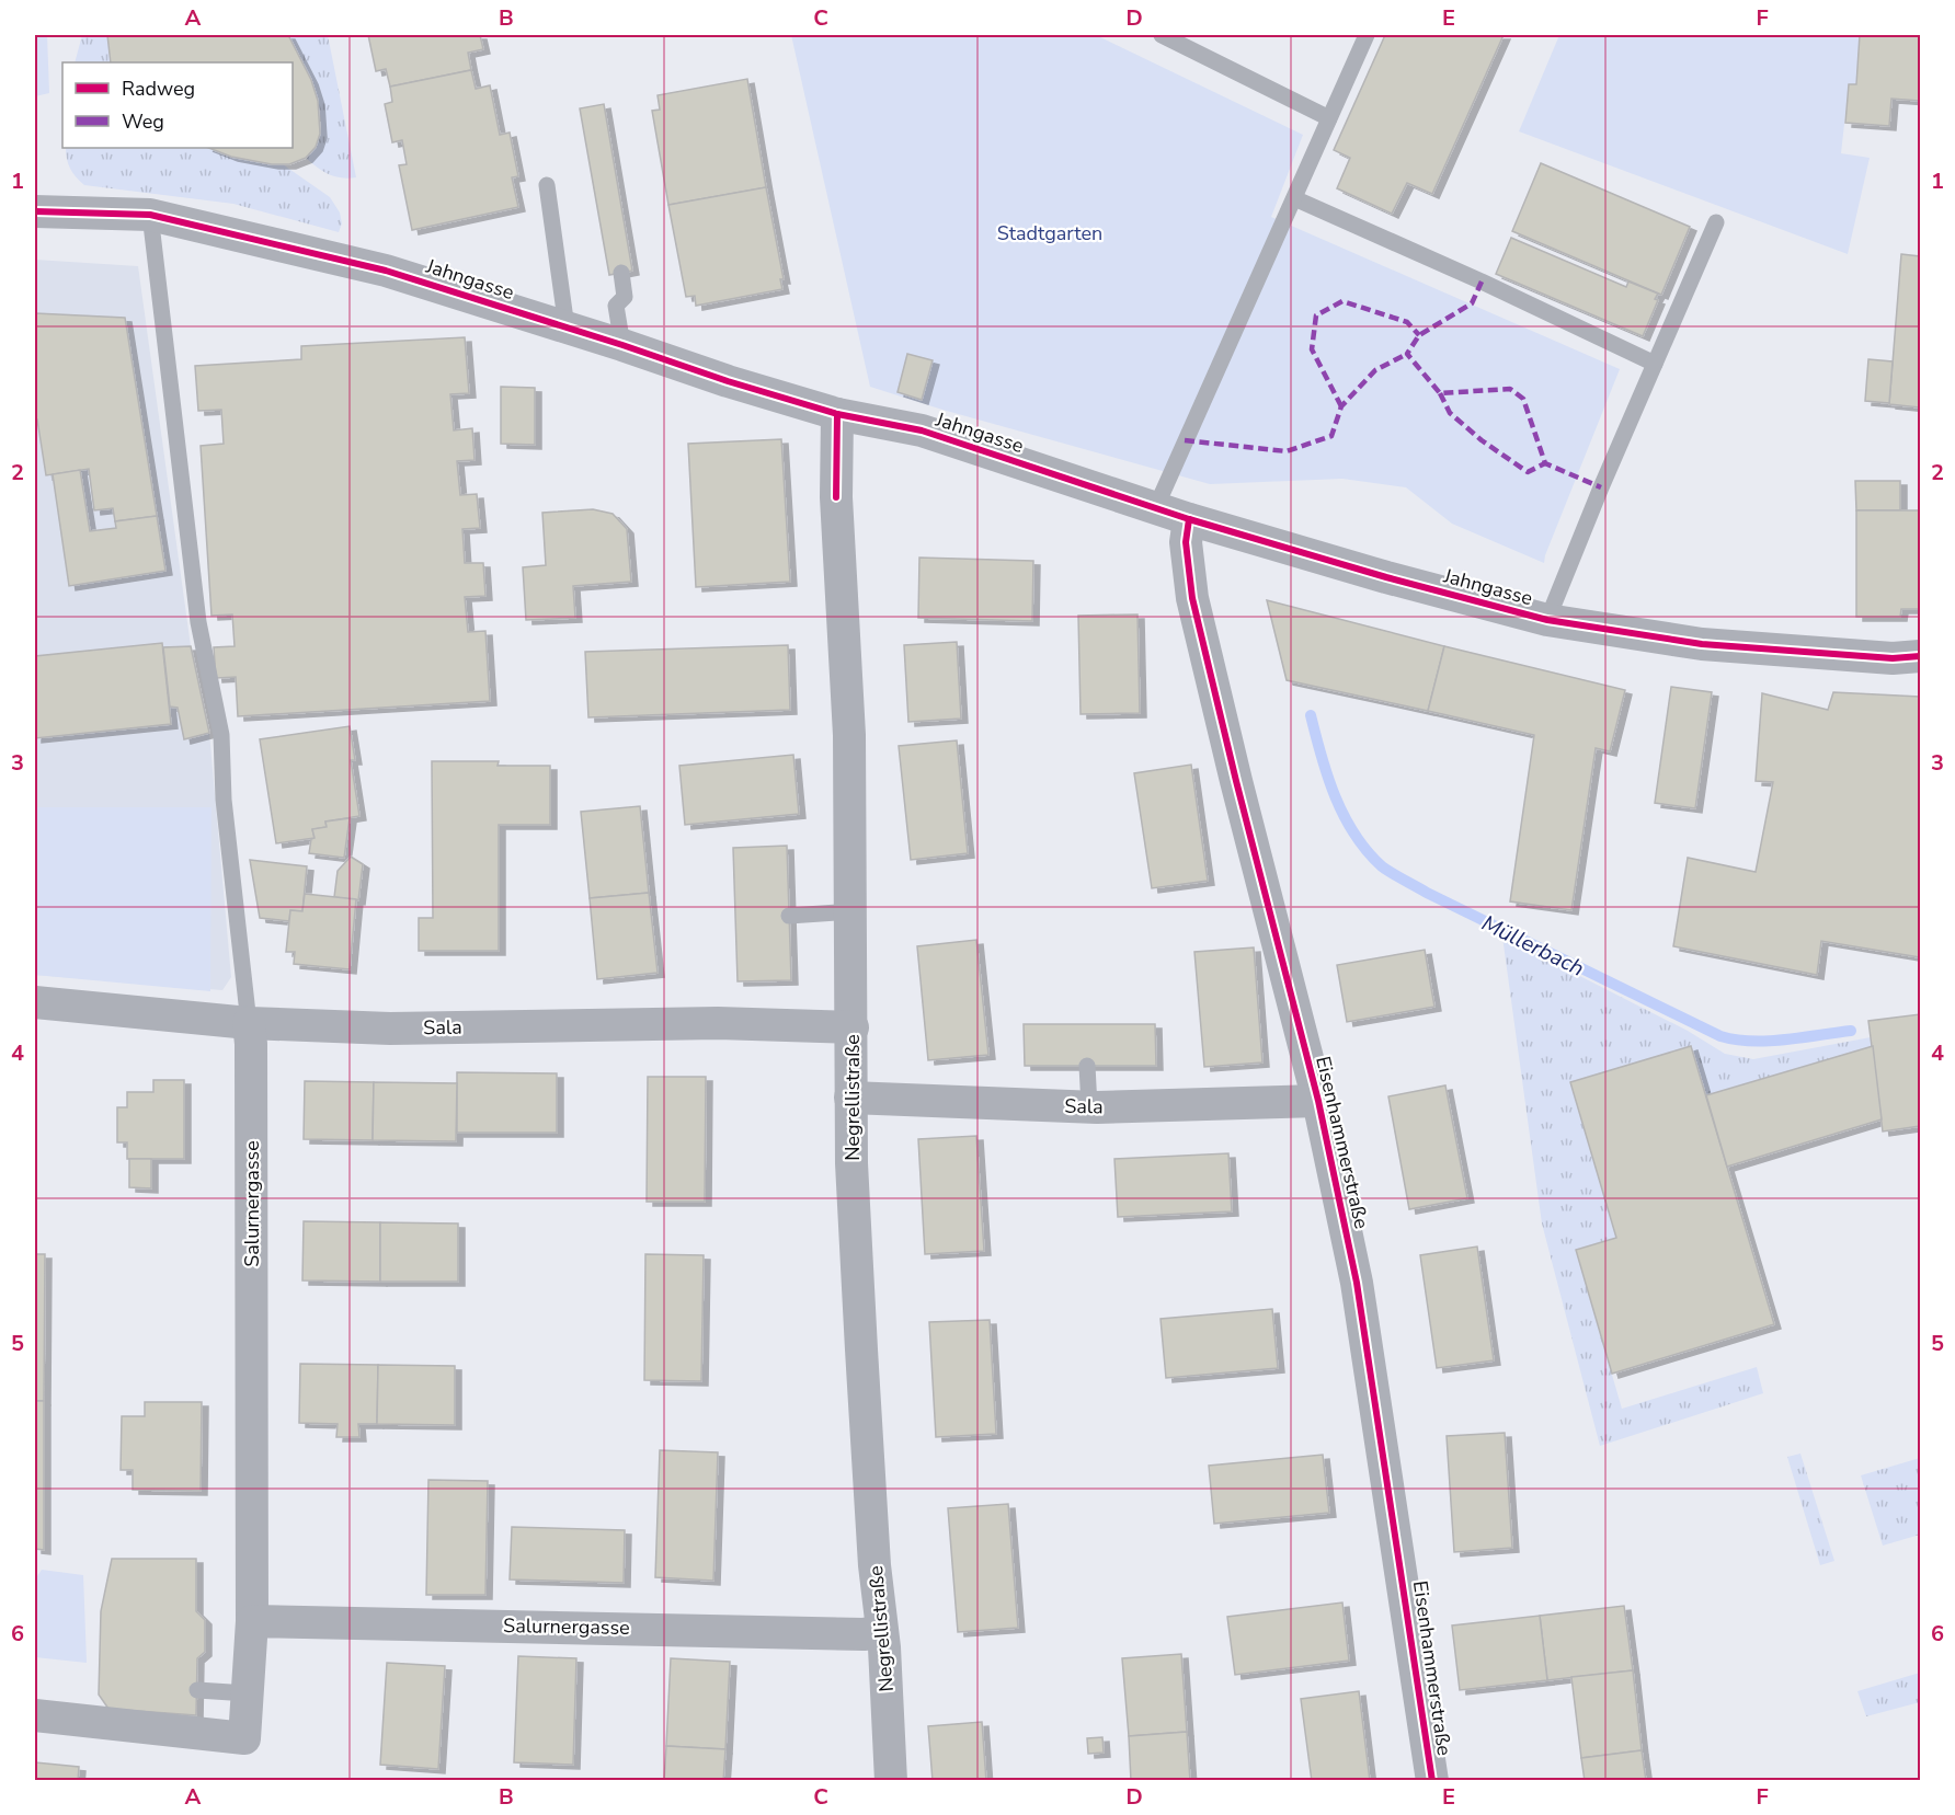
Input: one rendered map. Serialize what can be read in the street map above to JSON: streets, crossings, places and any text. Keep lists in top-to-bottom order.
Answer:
{
  "streets": {
    "street": [
      "Jahngasse",
      "Sala",
      "Negrellistraße",
      "Eisenhammerstraße",
      "Salurnergasse"
    ]
  },
  "crossings": [
    ["Jahngasse", "Negrellistraße"],
    ["Jahngasse", "Eisenhammerstraße"],
    ["Sala", "Negrellistraße"],
    ["Sala", "Eisenhammerstraße"],
    ["Sala", "Salurnergasse"],
    ["Negrellistraße", "Salurnergasse"]
  ],
  "water": ["Müllerbach"],
  "parks": ["Stadtgarten"],
  "legend": ["Radweg", "Weg"],
  "grid": {
    "columns": [
      "A",
      "B",
      "C",
      "D",
      "E",
      "F"
    ],
    "rows": [
      "1",
      "2",
      "3",
      "4",
      "5",
      "6"
    ]
  }
}
